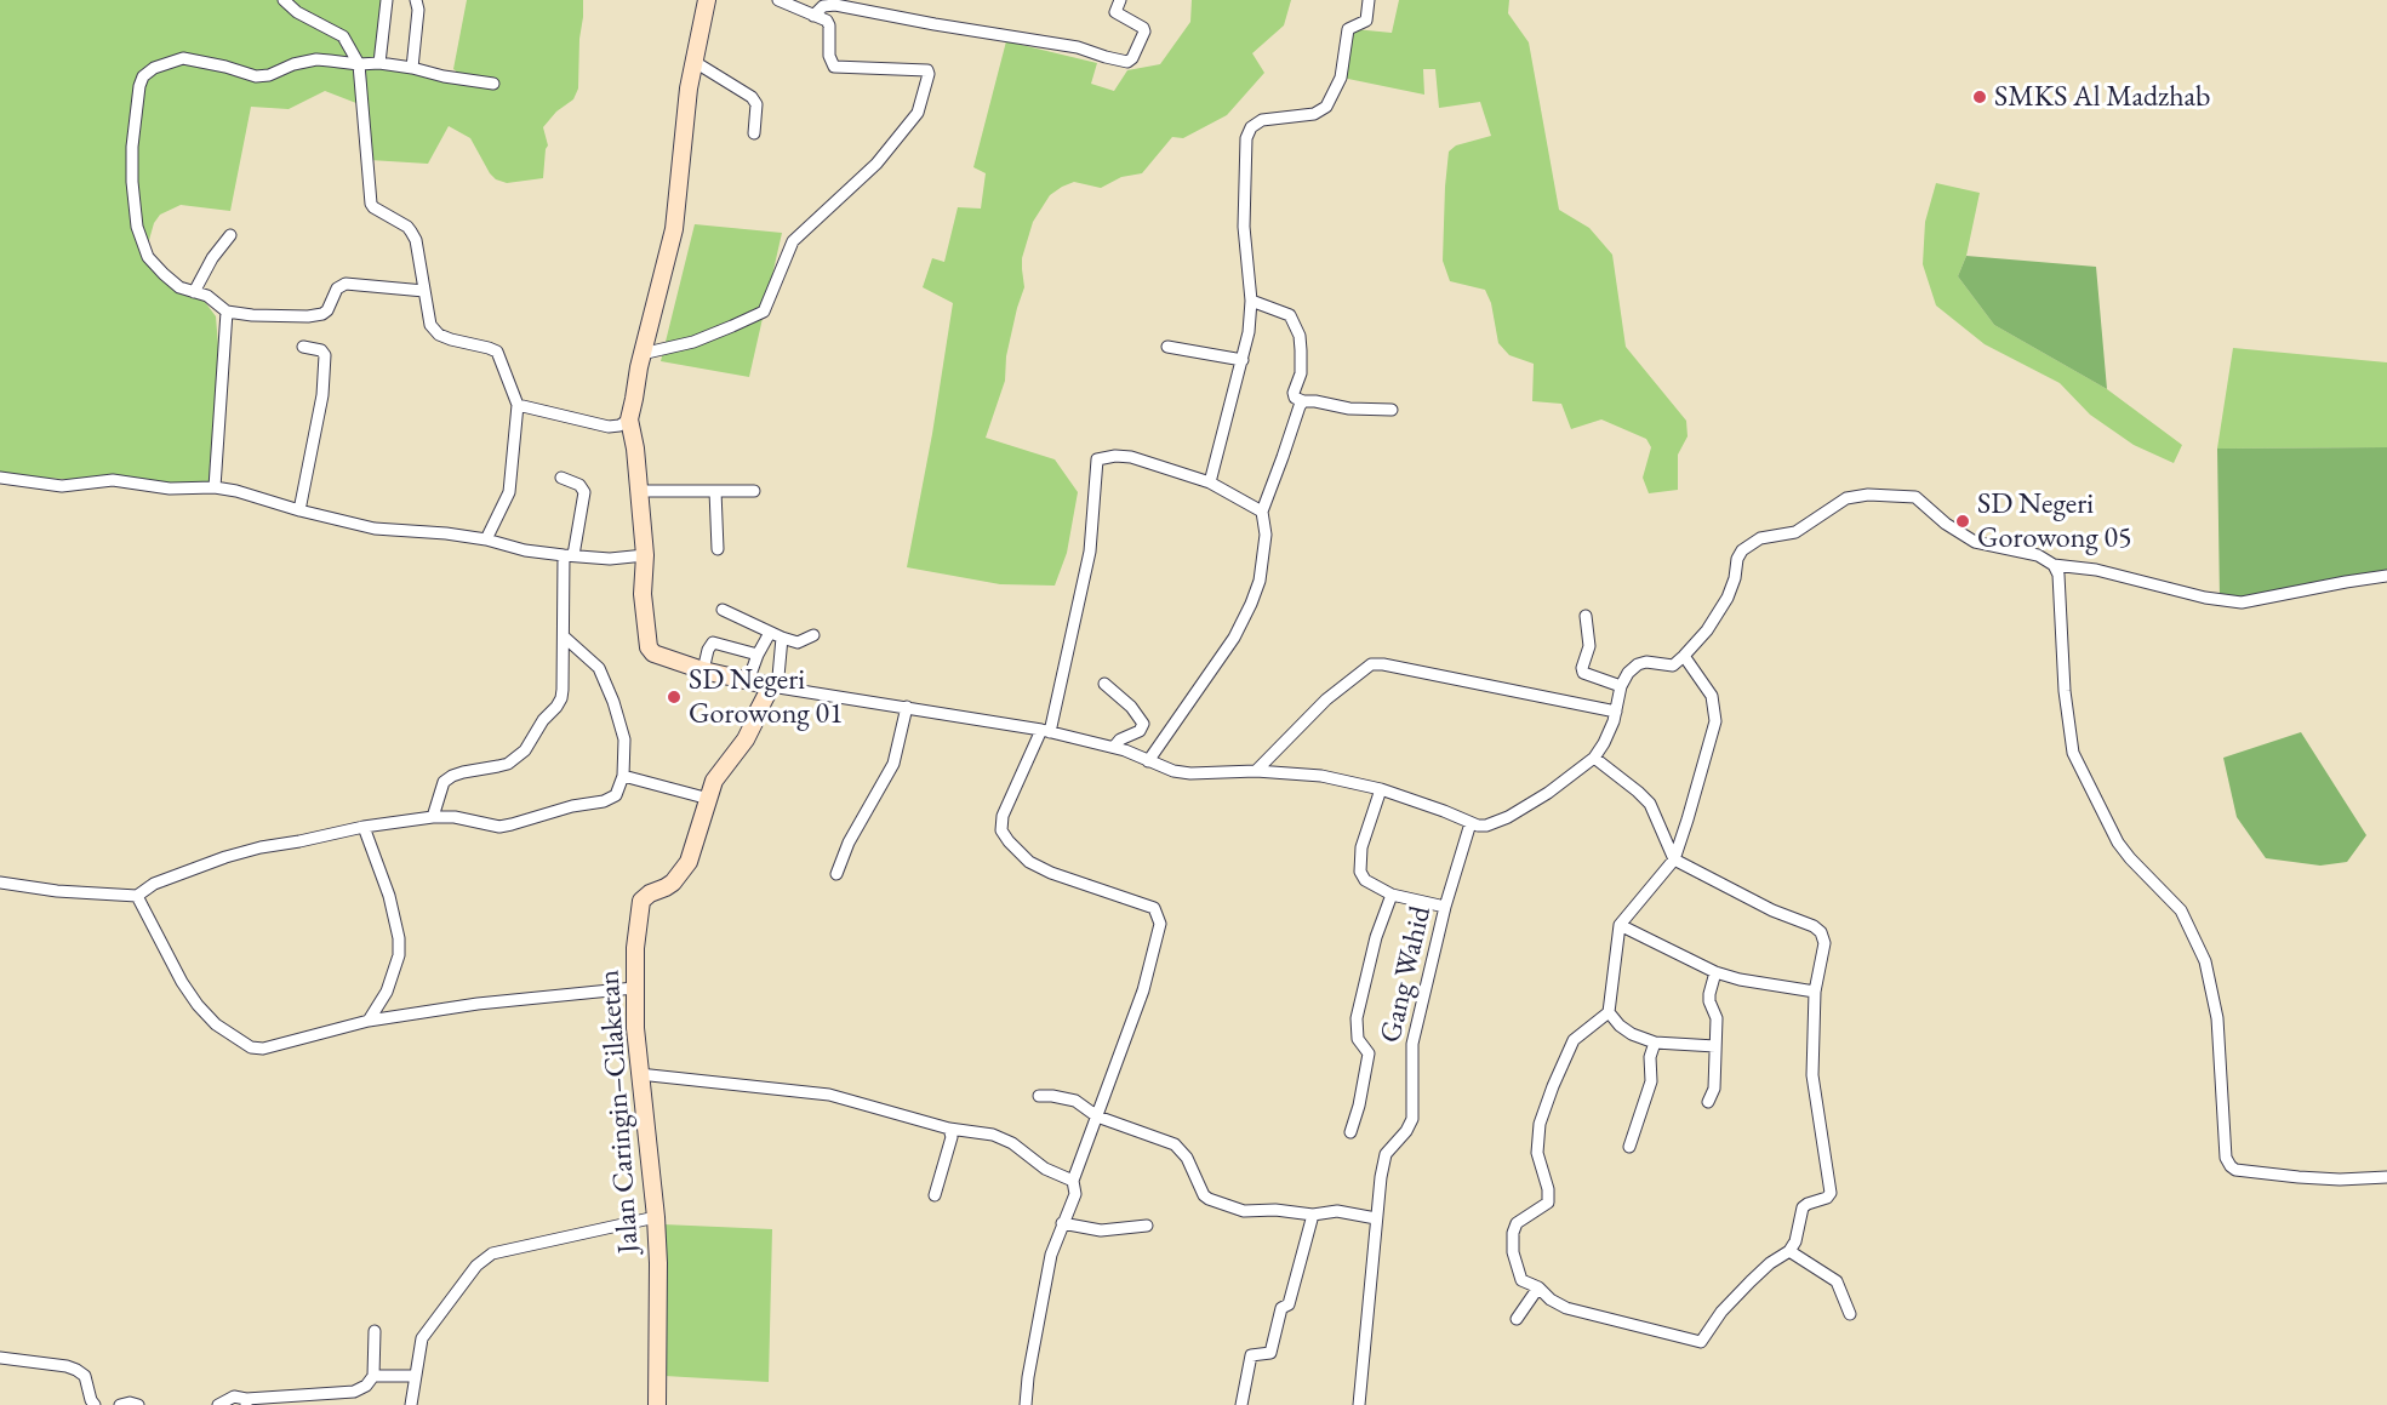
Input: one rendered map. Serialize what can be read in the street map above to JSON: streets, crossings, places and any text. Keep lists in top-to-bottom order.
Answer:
{
  "streets": {
    "street": ["Gang Wahid", "Jalan Caringin–Cilaketan"]
  },
  "places": ["SMKS Al Madzhab", "SD Negeri Gorowong 05", "SD Negeri Gorowong 01"]
}
